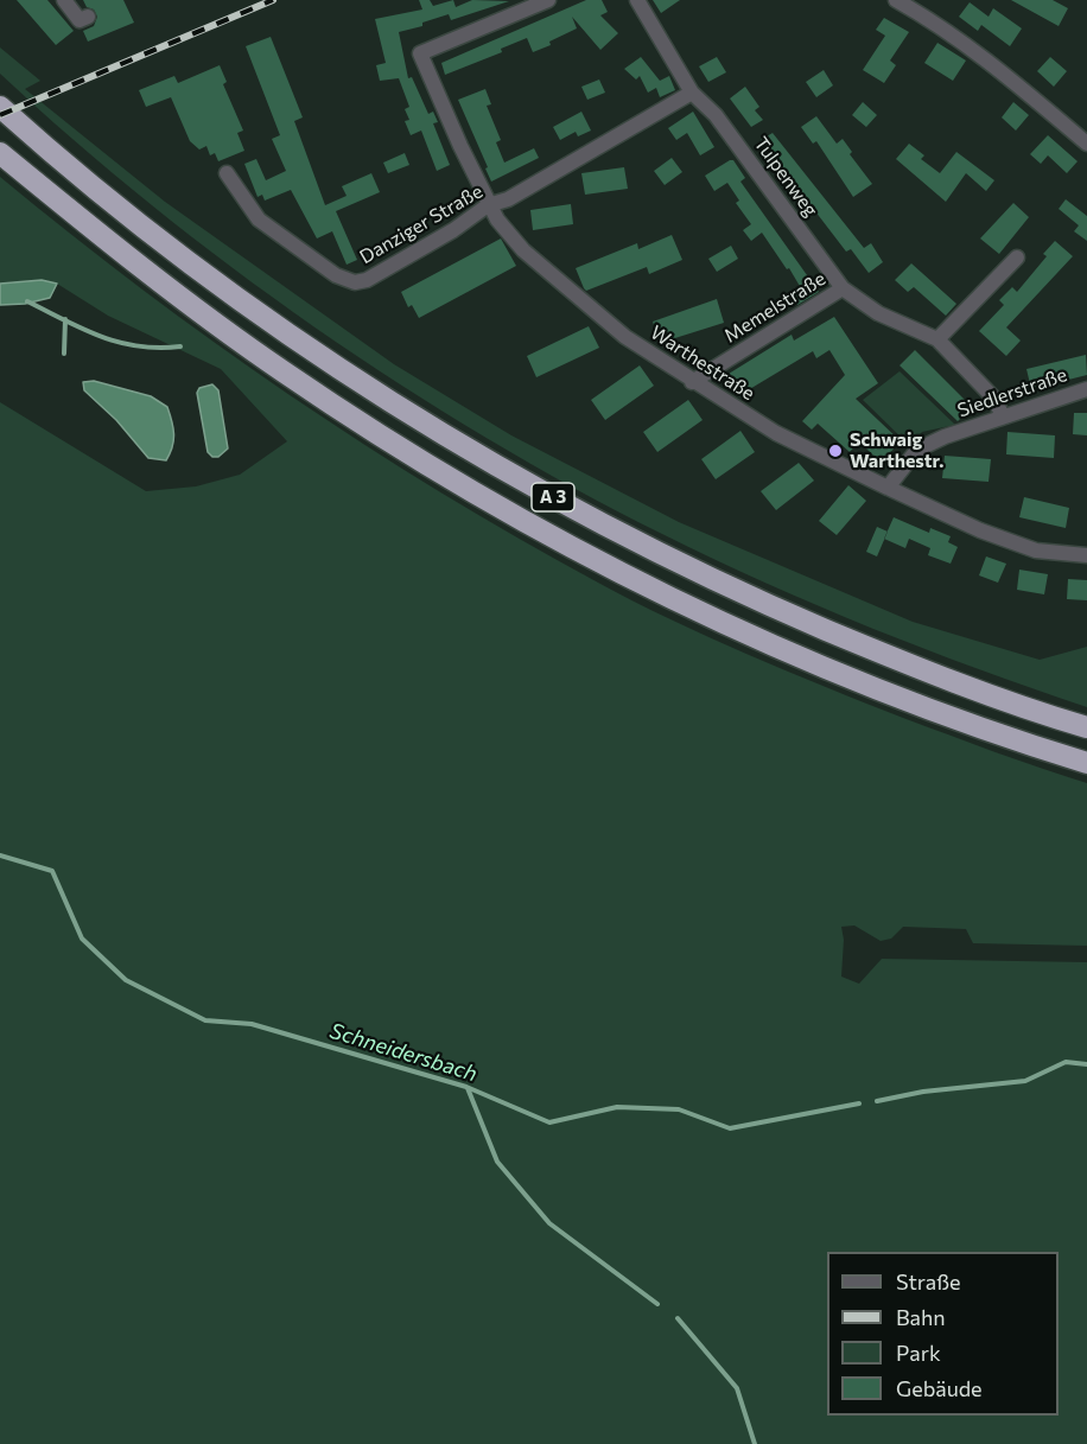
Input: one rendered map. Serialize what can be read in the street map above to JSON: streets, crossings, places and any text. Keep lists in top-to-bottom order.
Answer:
{
  "streets": {
    "highway": ["A 3"],
    "street": [
      "Tulpenweg",
      "Danziger Straße",
      "Memelstraße",
      "Warthestraße",
      "Siedlerstraße"
    ]
  },
  "crossings": [
    ["Tulpenweg", "Danziger Straße"],
    ["Tulpenweg", "Memelstraße"],
    ["Tulpenweg", "Siedlerstraße"],
    ["Danziger Straße", "Warthestraße"],
    ["Memelstraße", "Warthestraße"],
    ["Warthestraße", "Siedlerstraße"]
  ],
  "water": ["Schneidersbach"],
  "places": ["Schwaig Warthestr."],
  "legend": [
    "Straße",
    "Bahn",
    "Park",
    "Gebäude"
  ]
}
